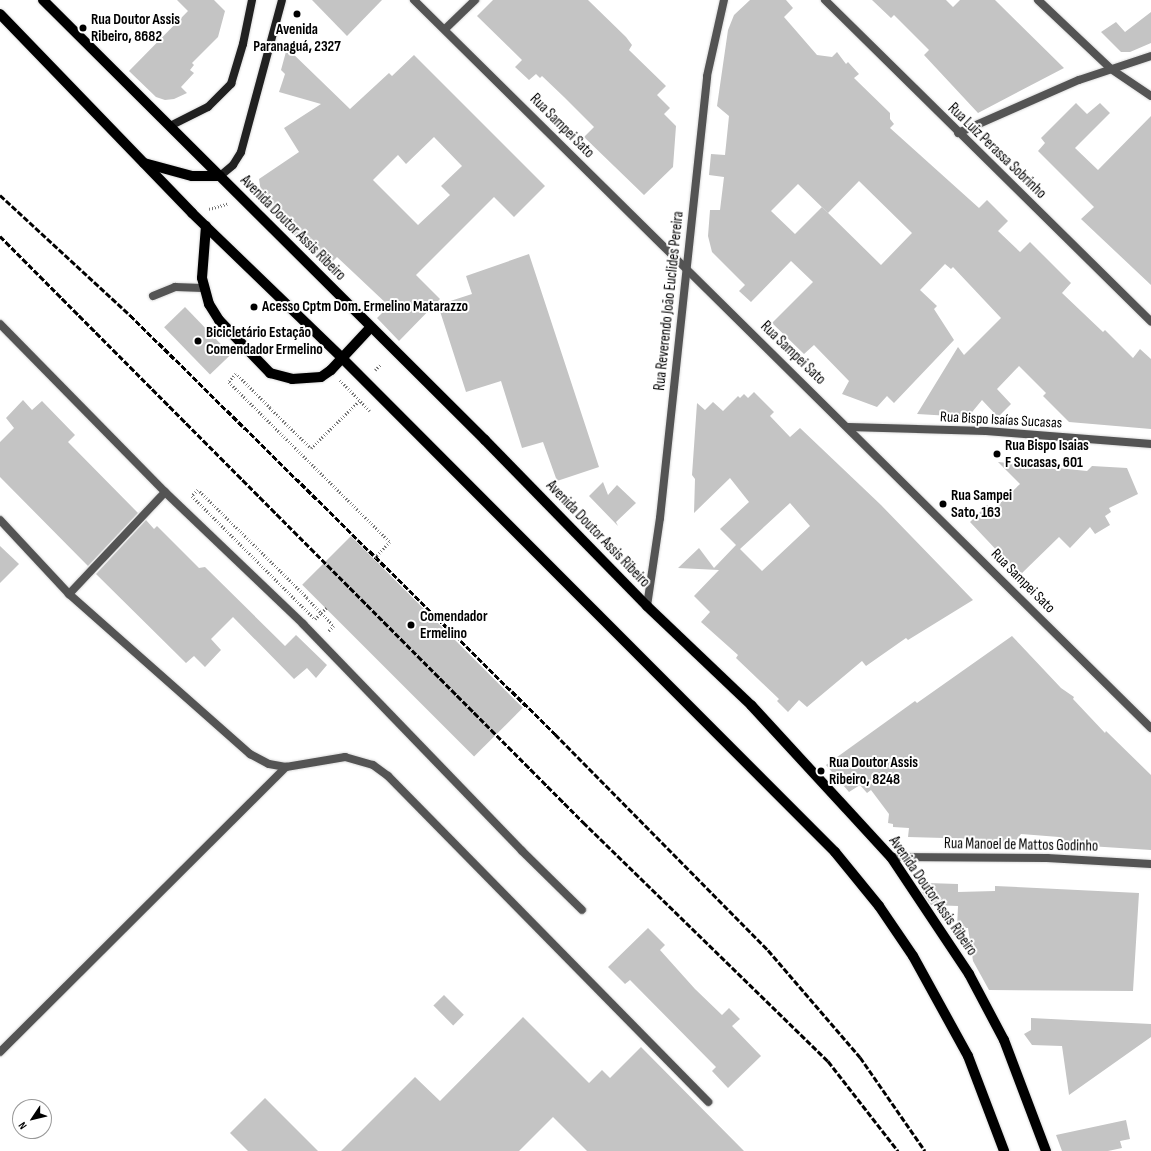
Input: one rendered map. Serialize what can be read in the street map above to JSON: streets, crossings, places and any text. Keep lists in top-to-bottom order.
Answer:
{
  "streets": {
    "main road": ["Avenida Doutor Assis Ribeiro"],
    "street": [
      "Rua Sampei Sato",
      "Rua Luiz Perassa Sobrinho",
      "Rua Reverendo João Euclides Pereira",
      "Rua Bispo Isaías Sucasas",
      "Rua Manoel de Mattos Godinho"
    ]
  },
  "crossings": [
    ["Rua Sampei Sato", "Rua Reverendo João Euclides Pereira"],
    ["Rua Sampei Sato", "Rua Bispo Isaías Sucasas"],
    ["Avenida Doutor Assis Ribeiro", "Rua Reverendo João Euclides Pereira"],
    ["Avenida Doutor Assis Ribeiro", "Rua Manoel de Mattos Godinho"]
  ],
  "places": [
    "Avenida Paranaguá, 2327",
    "Rua Doutor Assis Ribeiro, 8682",
    "Acesso Cptm Dom. Ermelino Matarazzo",
    "Bicicletário Estação Comendador Ermelino",
    "Rua Bispo Isaias F Sucasas, 601",
    "Rua Sampei Sato, 163",
    "Comendador Ermelino",
    "Rua Doutor Assis Ribeiro, 8248"
  ],
  "north": "bottom left"
}
